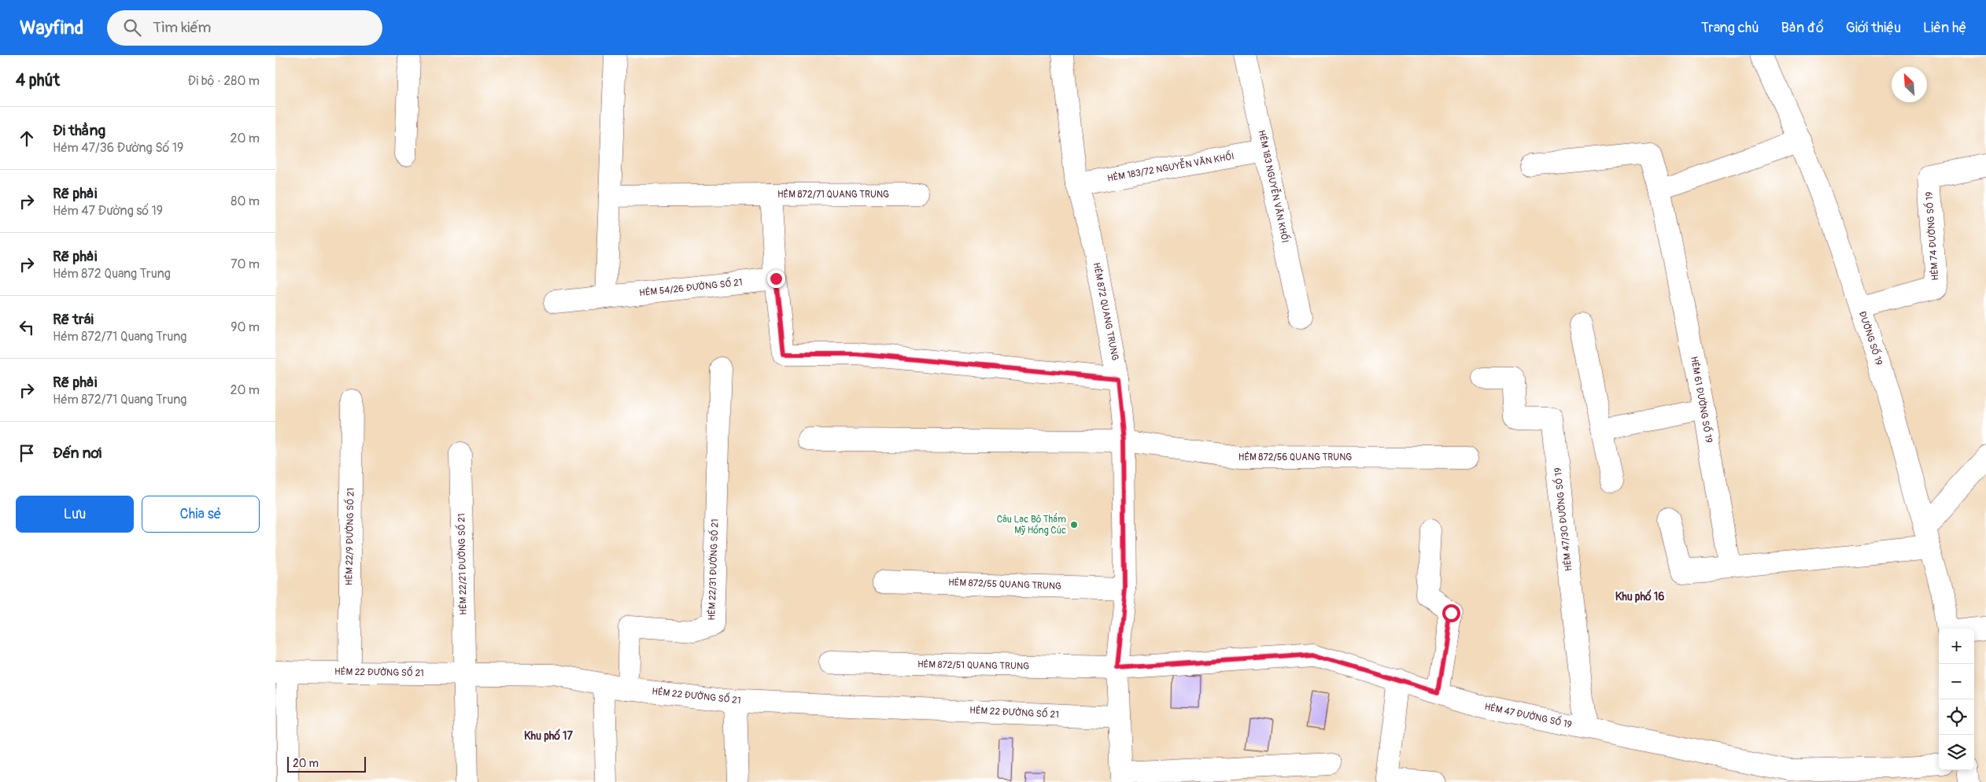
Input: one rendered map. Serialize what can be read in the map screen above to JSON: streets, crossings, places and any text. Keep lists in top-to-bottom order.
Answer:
{
  "streets": {
    "street": [
      "HẺM 183/72 NGUYỄN VĂN KHỐI",
      "HẺM 183 NGUYỄN VĂN KHỐI",
      "HẺM 872/71 QUANG TRUNG",
      "HẺM 74 ĐƯỜNG SỐ 19",
      "HẺM 54/26 ĐƯỜNG SỐ 21",
      "HẺM 872 QUANG TRUNG",
      "ĐƯỜNG SỐ 19",
      "HẺM 61 ĐƯỜNG SỐ 19",
      "HẺM 872/56 QUANG TRUNG",
      "HẺM 47/30 ĐƯỜNG SỐ 19",
      "HẺM 22/9 ĐƯỜNG SỐ 21",
      "HẺM 22/21 ĐƯỜNG SỐ 21",
      "HẺM 22/31 ĐƯỜNG SỐ 21",
      "HẺM 872/55 QUANG TRUNG",
      "HẺM 872/51 QUANG TRUNG",
      "HẺM 22 ĐƯỜNG SỐ 21",
      "HẺM 47 ĐƯỜNG SỐ 19"
    ]
  },
  "crossings": [
    ["HẺM 183/72 NGUYỄN VĂN KHỐI", "HẺM 183 NGUYỄN VĂN KHỐI"],
    ["HẺM 183/72 NGUYỄN VĂN KHỐI", "HẺM 872 QUANG TRUNG"],
    ["HẺM 872/71 QUANG TRUNG", "HẺM 54/26 ĐƯỜNG SỐ 21"],
    ["HẺM 872/71 QUANG TRUNG", "HẺM 872 QUANG TRUNG"],
    ["HẺM 74 ĐƯỜNG SỐ 19", "ĐƯỜNG SỐ 19"],
    ["HẺM 872 QUANG TRUNG", "HẺM 872/56 QUANG TRUNG"],
    ["HẺM 872 QUANG TRUNG", "HẺM 872/55 QUANG TRUNG"],
    ["HẺM 872 QUANG TRUNG", "HẺM 872/51 QUANG TRUNG"],
    ["HẺM 872 QUANG TRUNG", "HẺM 22 ĐƯỜNG SỐ 21"],
    ["HẺM 872 QUANG TRUNG", "HẺM 47 ĐƯỜNG SỐ 19"],
    ["HẺM 47/30 ĐƯỜNG SỐ 19", "HẺM 47 ĐƯỜNG SỐ 19"],
    ["HẺM 22/9 ĐƯỜNG SỐ 21", "HẺM 22 ĐƯỜNG SỐ 21"],
    ["HẺM 22/21 ĐƯỜNG SỐ 21", "HẺM 22 ĐƯỜNG SỐ 21"],
    ["HẺM 22/31 ĐƯỜNG SỐ 21", "HẺM 22 ĐƯỜNG SỐ 21"],
    ["HẺM 872/51 QUANG TRUNG", "HẺM 47 ĐƯỜNG SỐ 19"]
  ],
  "districts": ["Khu phố 16", "Khu phố 17"],
  "places": ["Câu Lạc Bộ Thẩm Mỹ Hồng Cúc"],
  "scale_bar": "20 m",
  "north": "top left",
  "page": {
    "header": "Wayfind",
    "search": "Tìm kiếm",
    "nav": [
      "Trang chủ",
      "Bản đồ",
      "Giới thiệu",
      "Liên hệ"
    ],
    "heading": ["4 phút", "Đi bộ · 280 m"],
    "list": [
      ["Đi thẳng", "Hẻm 47/36 Đường Số 19", "20 m"],
      ["Rẽ phải", "Hẻm 47 Đường số 19", "80 m"],
      ["Rẽ phải", "Hẻm 872 Quang Trung", "70 m"],
      ["Rẽ trái", "Hẻm 872/71 Quang Trung", "90 m"],
      ["Rẽ phải", "Hẻm 872/71 Quang Trung", "20 m"],
      "Đến nơi"
    ],
    "buttons": ["Lưu", "Chia sẻ"],
    "map_buttons": ["+", "−"],
    "scale": "20 m"
  }
}
